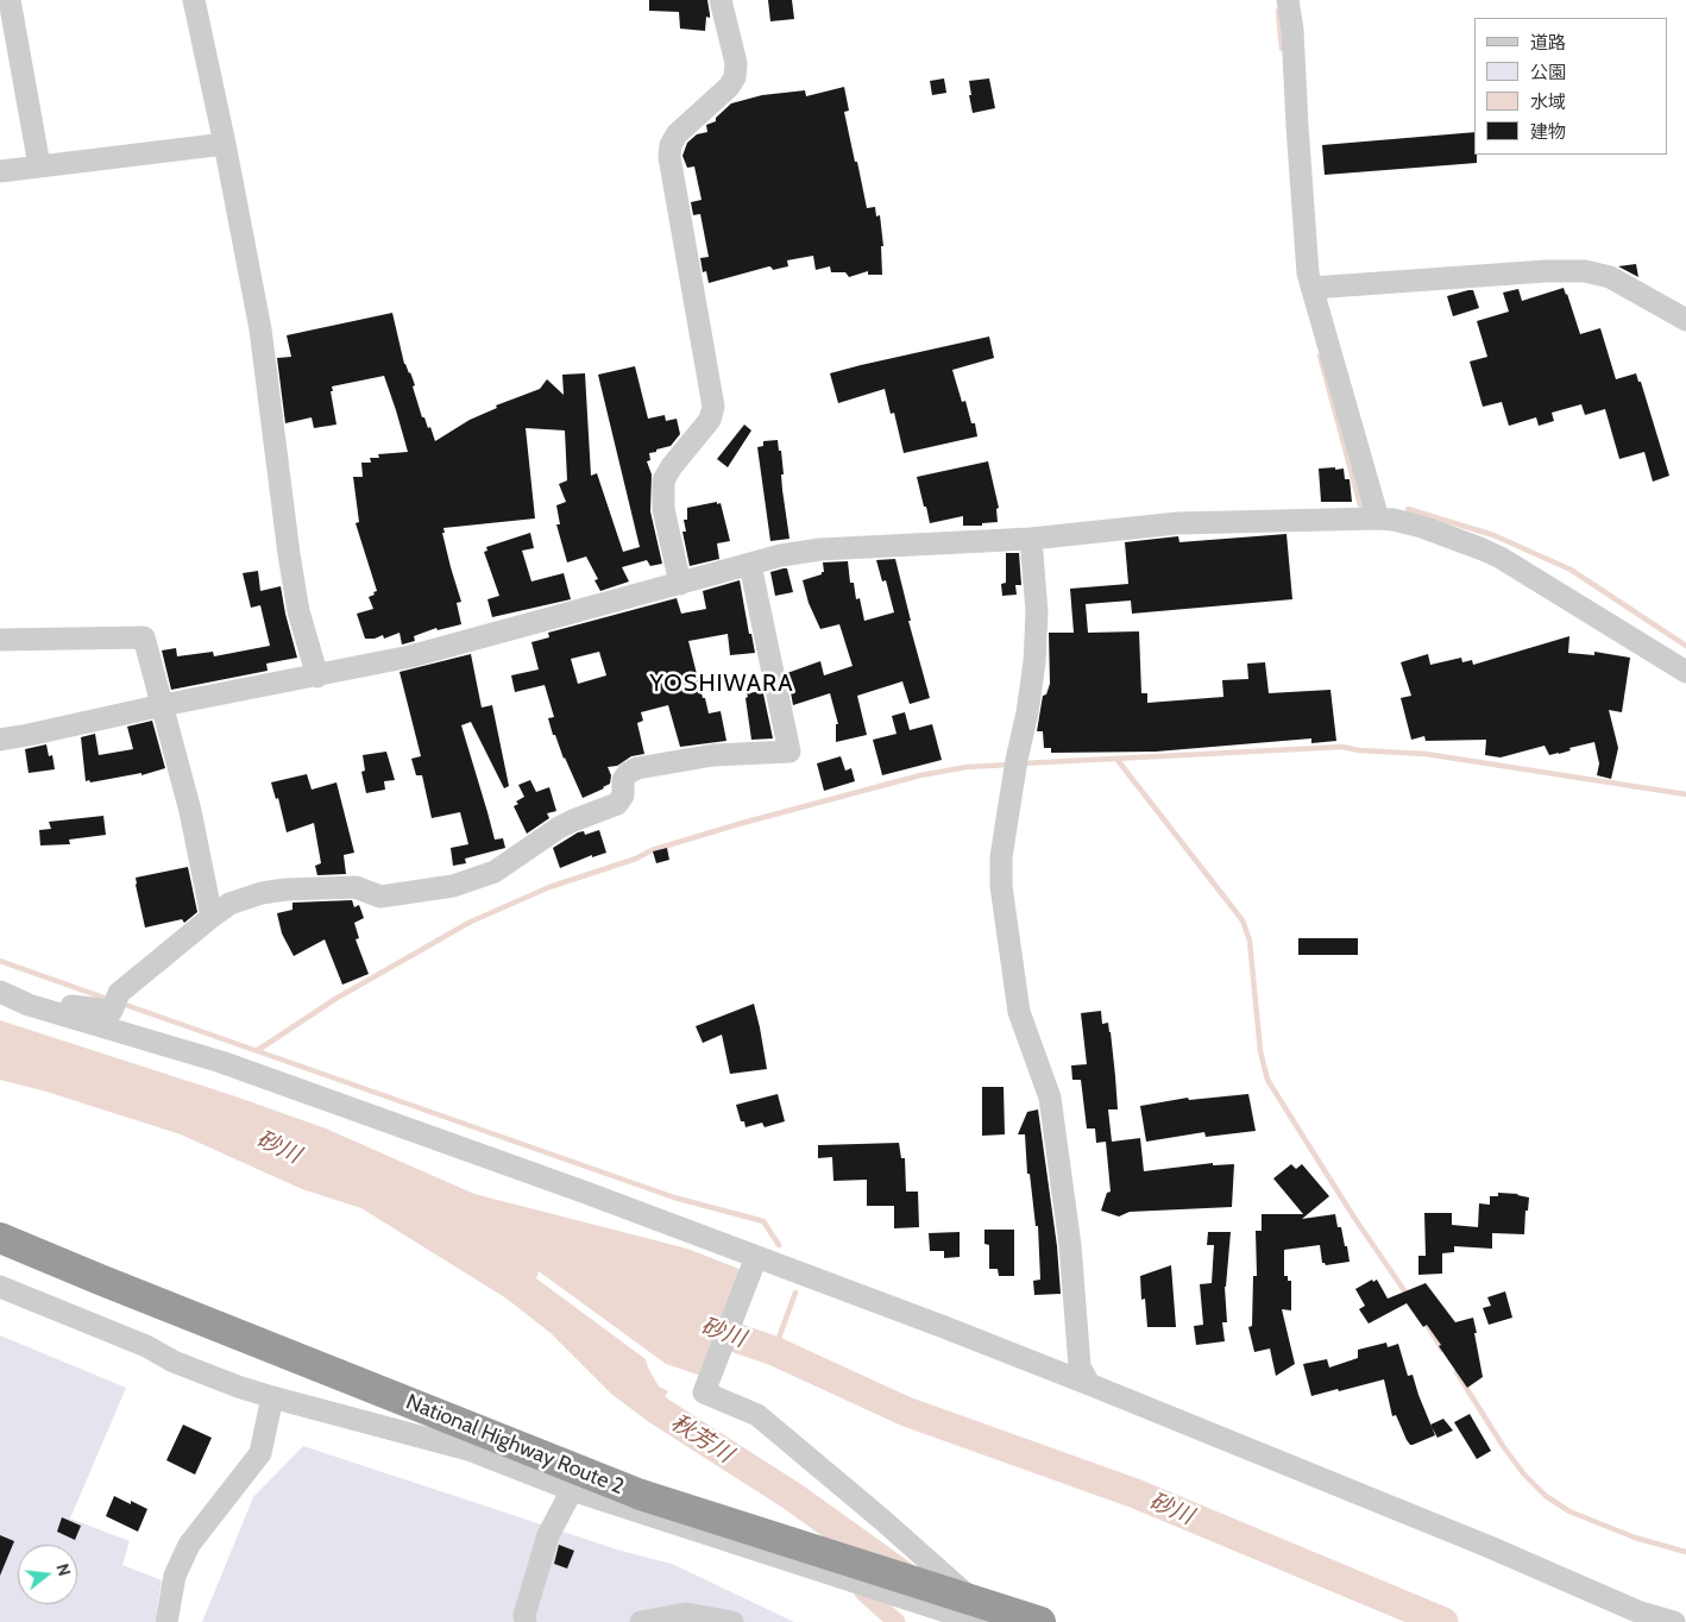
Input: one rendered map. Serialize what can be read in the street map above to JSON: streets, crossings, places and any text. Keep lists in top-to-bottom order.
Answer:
{
  "streets": {
    "highway": ["National Highway Route 2"]
  },
  "districts": ["YOSHIWARA"],
  "water": ["砂川", "秋芳川"],
  "legend": [
    "道路",
    "公園",
    "水域",
    "建物"
  ],
  "north": "right"
}
